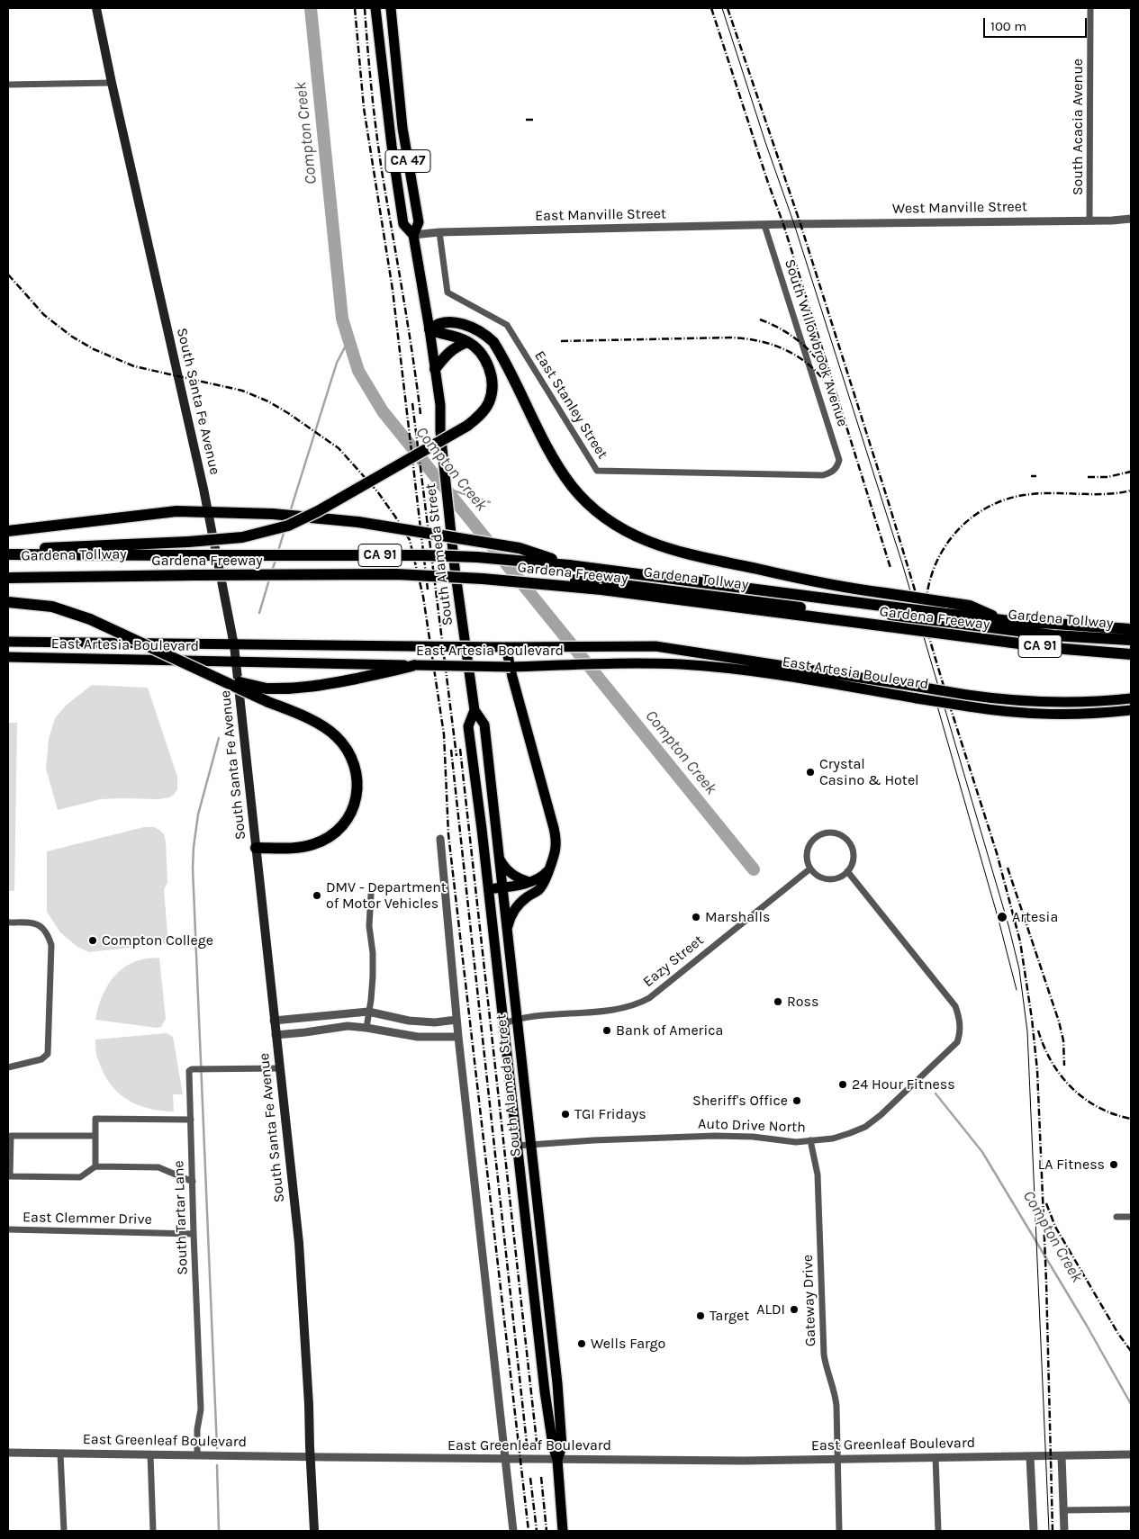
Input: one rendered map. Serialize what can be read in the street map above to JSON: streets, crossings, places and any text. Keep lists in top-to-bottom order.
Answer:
{
  "streets": {
    "highway": ["Gardena Tollway", "CA 91", "Gardena Freeway"],
    "main road": [
      "CA 47",
      "South Santa Fe Avenue",
      "South Alameda Street",
      "East Artesia Boulevard"
    ],
    "street": [
      "South Acacia Avenue",
      "West Manville Street",
      "East Manville Street",
      "South Willowbrook Avenue",
      "East Stanley Street",
      "Eazy Street",
      "Auto Drive North",
      "South Tartar Lane",
      "East Clemmer Drive",
      "Gateway Drive",
      "East Greenleaf Boulevard"
    ]
  },
  "crossings": [
    ["South Acacia Avenue", "West Manville Street"],
    ["West Manville Street", "East Manville Street"],
    ["East Manville Street", "South Willowbrook Avenue"],
    ["East Manville Street", "East Stanley Street"],
    ["East Manville Street", "South Alameda Street"],
    ["South Willowbrook Avenue", "East Stanley Street"],
    ["South Santa Fe Avenue", "East Artesia Boulevard"],
    ["South Santa Fe Avenue", "South Tartar Lane"],
    ["South Santa Fe Avenue", "East Greenleaf Boulevard"],
    ["South Alameda Street", "Eazy Street"],
    ["South Alameda Street", "Auto Drive North"],
    ["South Alameda Street", "East Greenleaf Boulevard"],
    ["Gardena Tollway", "Gardena Freeway"],
    ["Eazy Street", "Auto Drive North"],
    ["Auto Drive North", "Gateway Drive"],
    ["South Tartar Lane", "East Clemmer Drive"],
    ["South Tartar Lane", "East Greenleaf Boulevard"],
    ["Gateway Drive", "East Greenleaf Boulevard"]
  ],
  "water": ["Compton Creek"],
  "places": [
    "Crystal Casino & Hotel",
    "DMV - Department of Motor Vehicles",
    "Marshalls",
    "Artesia",
    "Compton College",
    "Ross",
    "Bank of America",
    "24 Hour Fitness",
    "Sheriff's Office",
    "TGI Fridays",
    "LA Fitness",
    "ALDI",
    "Target",
    "Wells Fargo"
  ],
  "scale_bar": "100 m"
}
